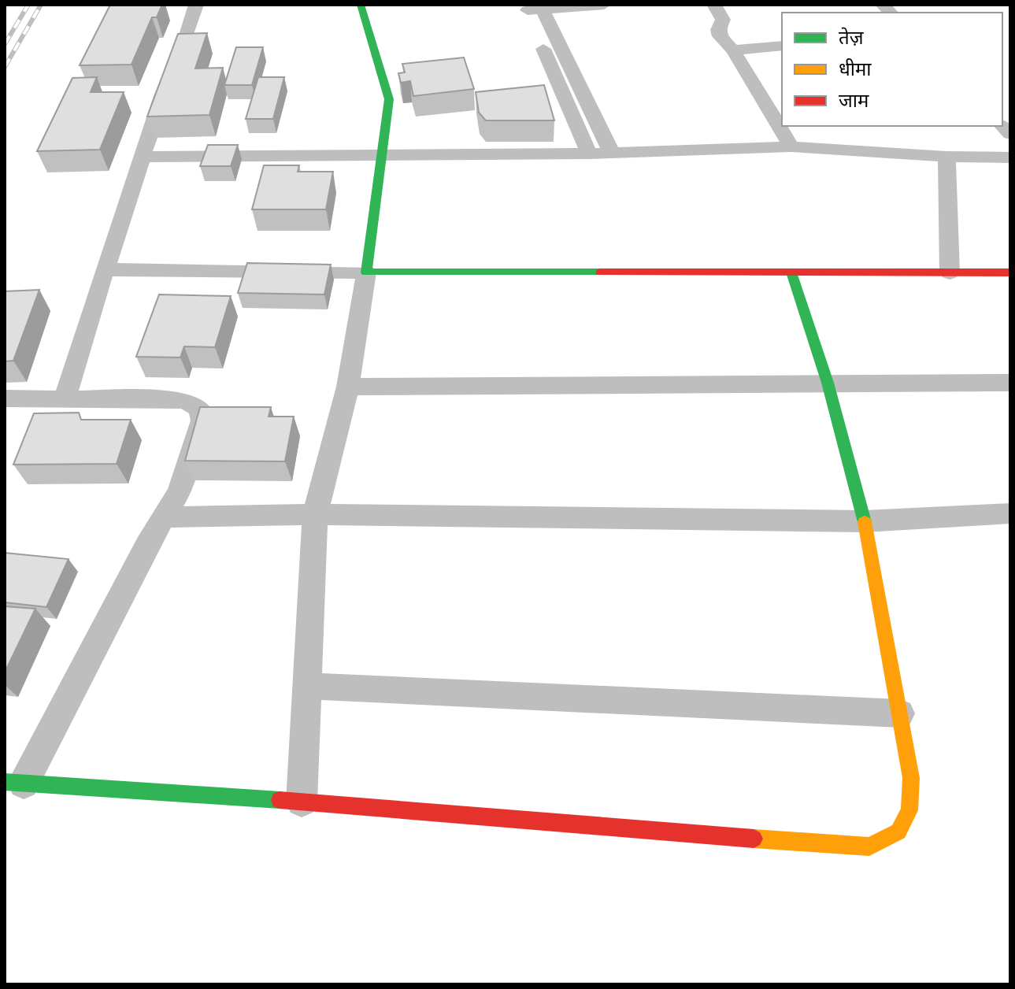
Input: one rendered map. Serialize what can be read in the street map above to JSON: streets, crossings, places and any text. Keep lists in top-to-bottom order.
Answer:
{
  "legend": ["तेज़", "धीमा", "जाम"]
}
